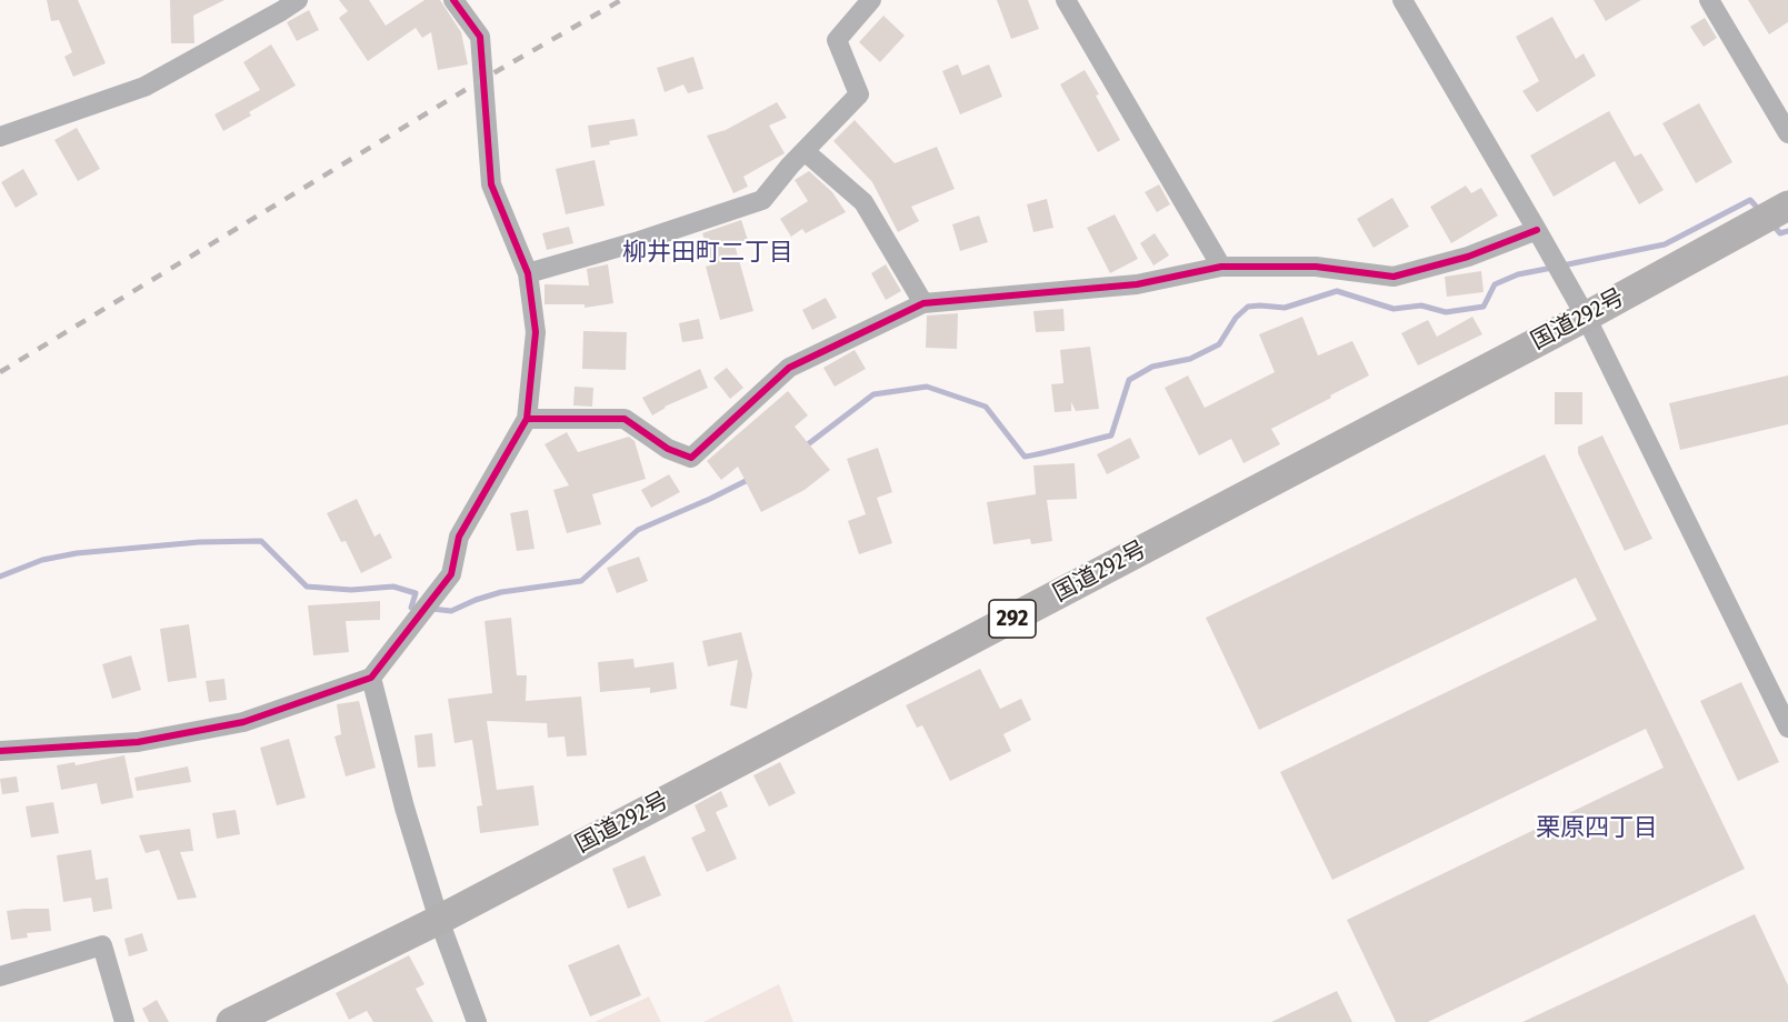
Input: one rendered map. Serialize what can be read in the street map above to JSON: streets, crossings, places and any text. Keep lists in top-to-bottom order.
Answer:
{
  "streets": {
    "highway": ["国道292号", "292"]
  },
  "districts": ["柳井田町二丁目", "栗原四丁目"]
}
